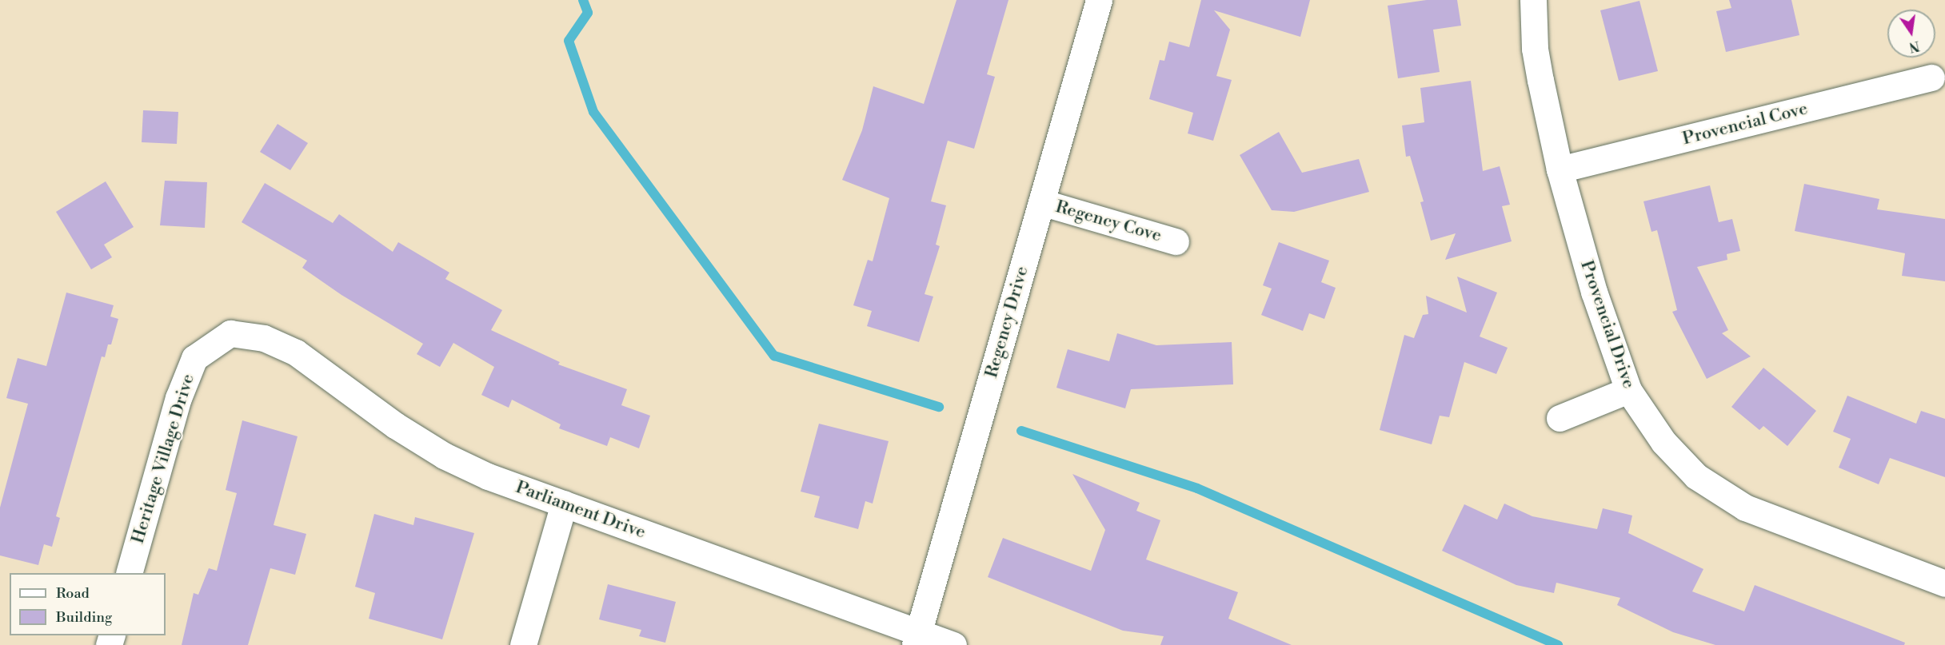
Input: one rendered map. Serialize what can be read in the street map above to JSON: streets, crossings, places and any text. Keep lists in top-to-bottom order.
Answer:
{
  "streets": {
    "street": [
      "Provencial Cove",
      "Regency Cove",
      "Regency Drive",
      "Provencial Drive",
      "Heritage Village Drive",
      "Parliament Drive"
    ]
  },
  "crossings": [
    ["Provencial Cove", "Provencial Drive"],
    ["Regency Cove", "Regency Drive"],
    ["Regency Drive", "Parliament Drive"],
    ["Heritage Village Drive", "Parliament Drive"]
  ],
  "legend": ["Road", "Building"],
  "north": "bottom"
}
